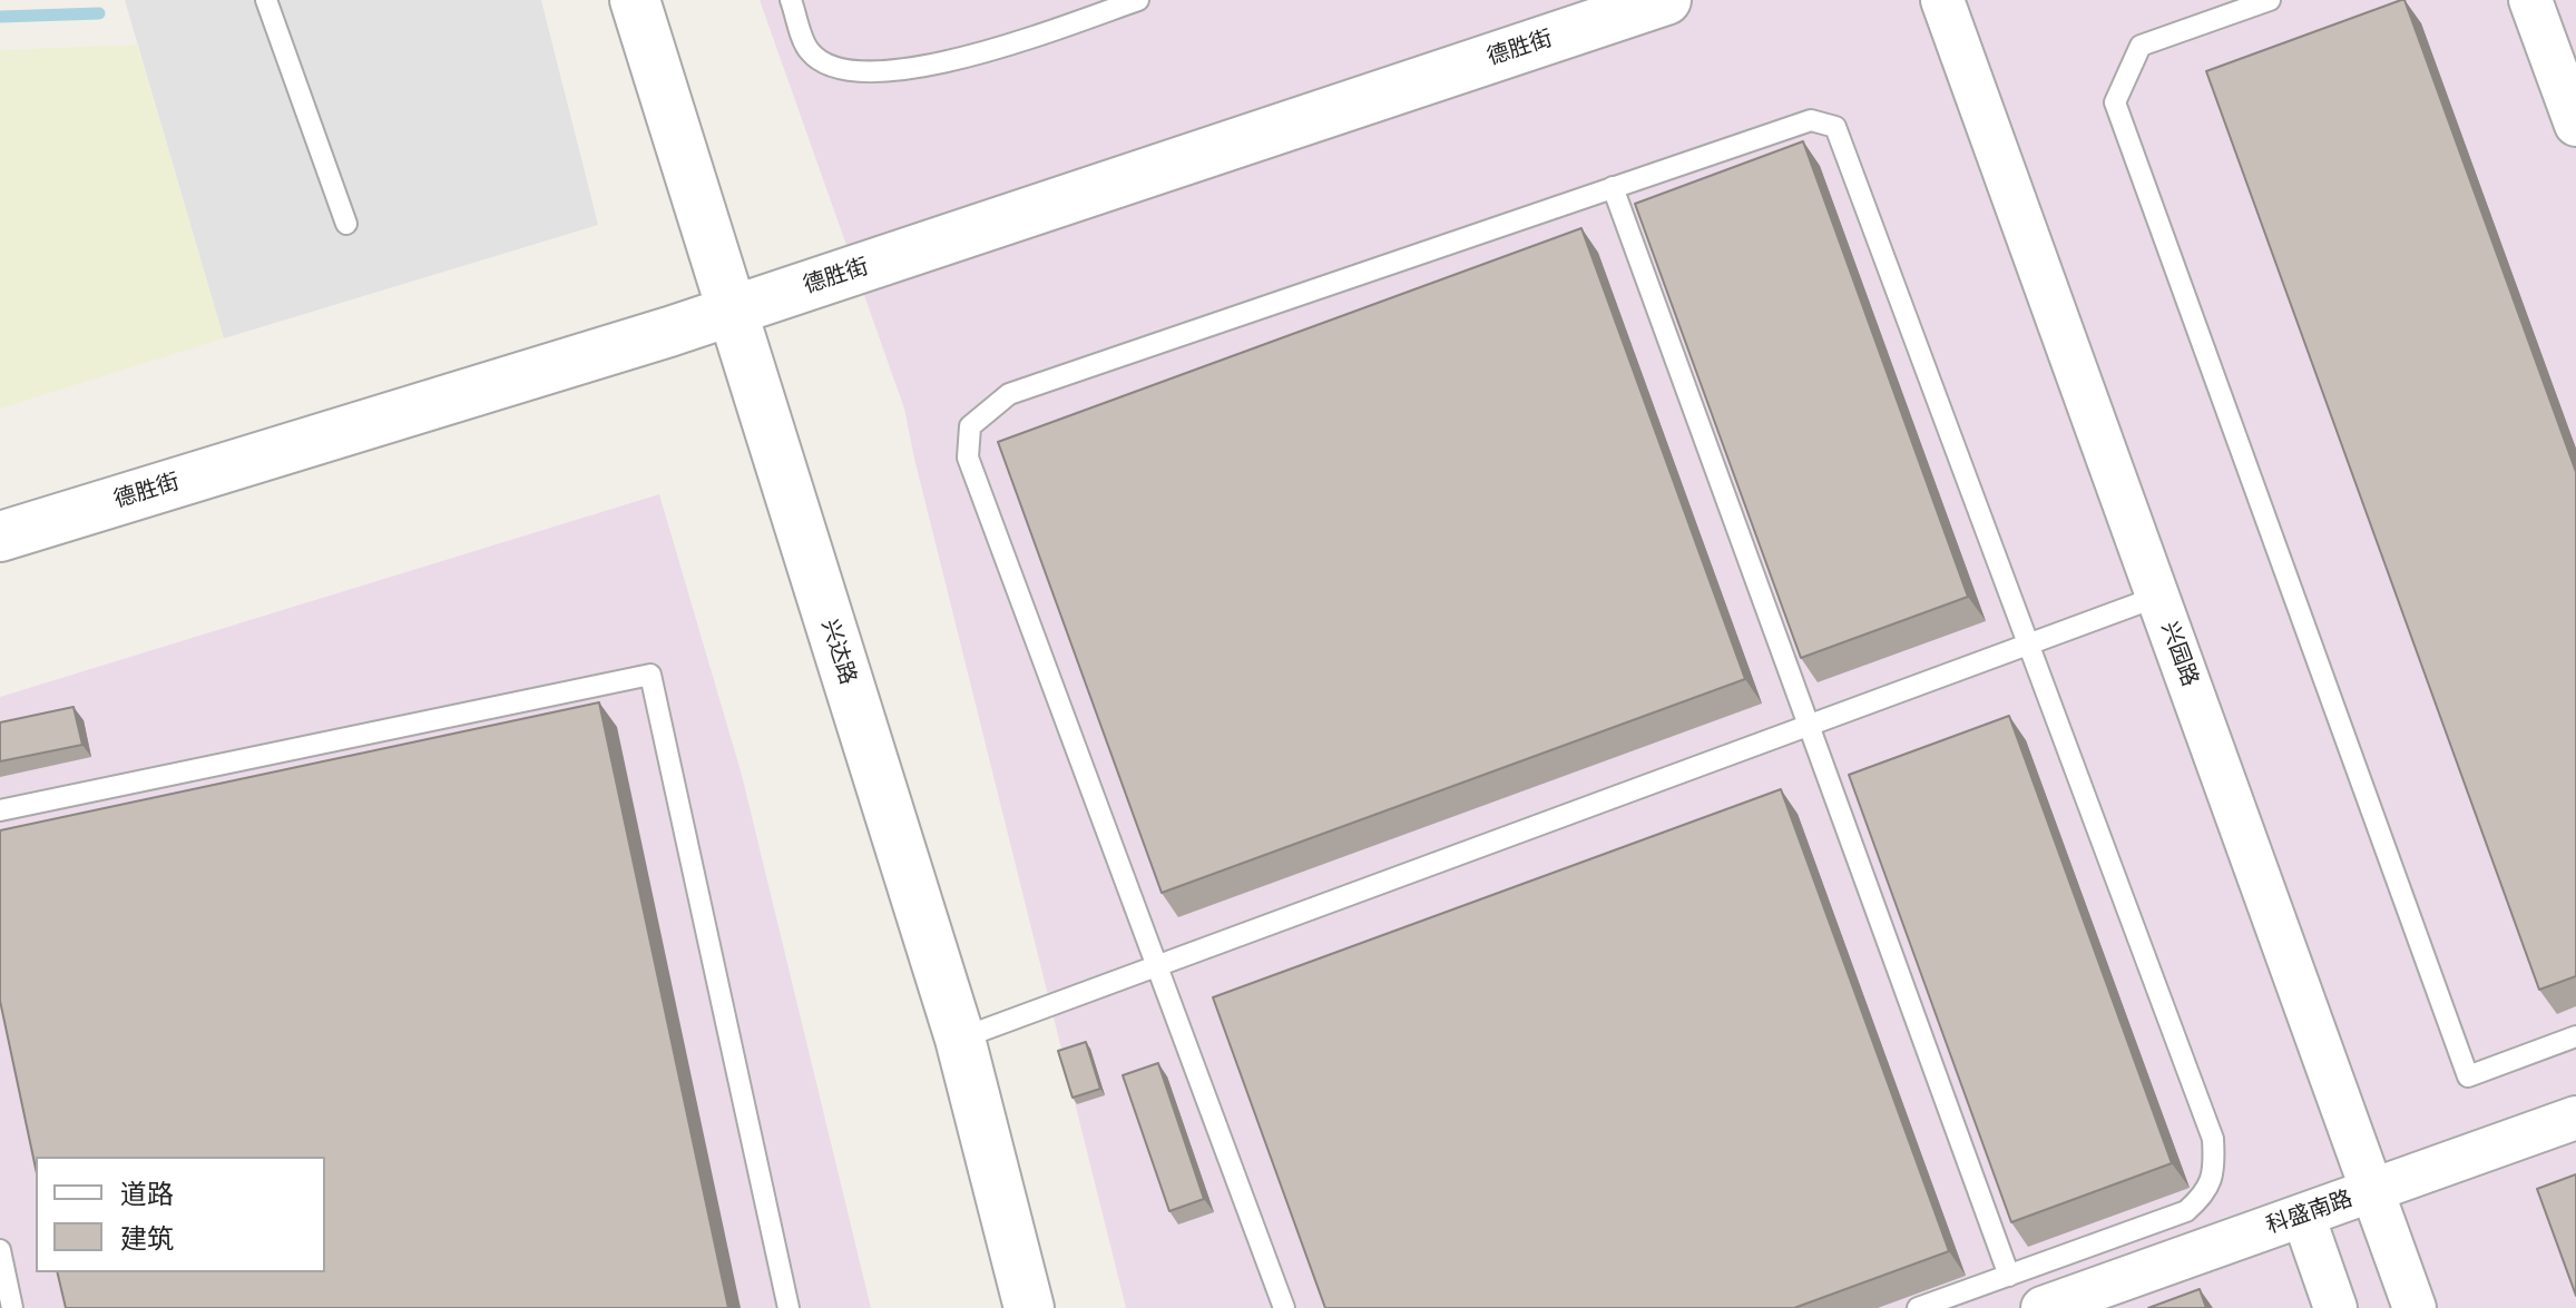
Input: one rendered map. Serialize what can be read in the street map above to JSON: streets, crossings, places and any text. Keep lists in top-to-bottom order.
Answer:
{
  "streets": {
    "street": [
      "德胜街",
      "兴达路",
      "兴园路",
      "科盛南路"
    ]
  },
  "crossings": [
    ["德胜街", "兴达路"],
    ["兴园路", "科盛南路"]
  ],
  "legend": ["道路", "建筑"]
}
